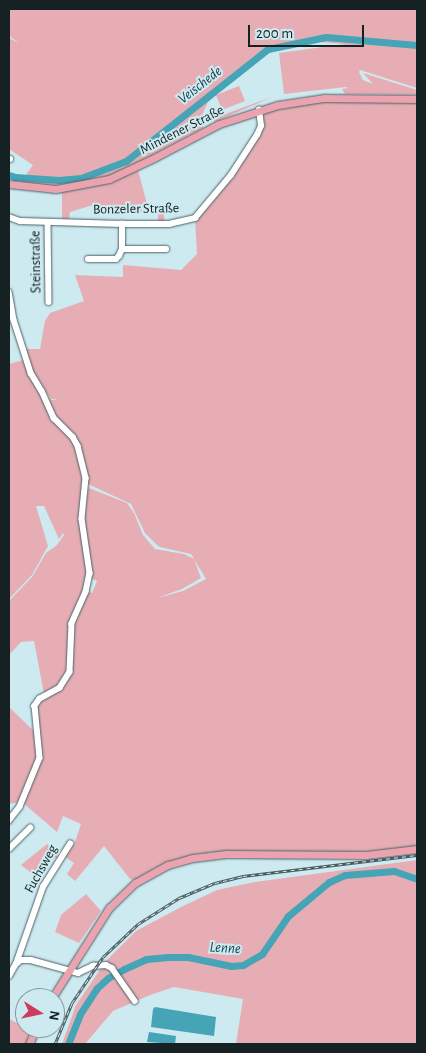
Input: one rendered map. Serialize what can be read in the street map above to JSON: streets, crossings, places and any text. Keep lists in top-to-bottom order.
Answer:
{
  "streets": {
    "main road": ["Mindener Straße"],
    "street": ["Bonzeler Straße", "Steinstraße", "Fuchsweg"]
  },
  "crossings": [
    ["Mindener Straße", "Bonzeler Straße"],
    ["Bonzeler Straße", "Steinstraße"]
  ],
  "water": ["Veischede", "Lenne"],
  "scale_bar": "200 m",
  "north": "right"
}
